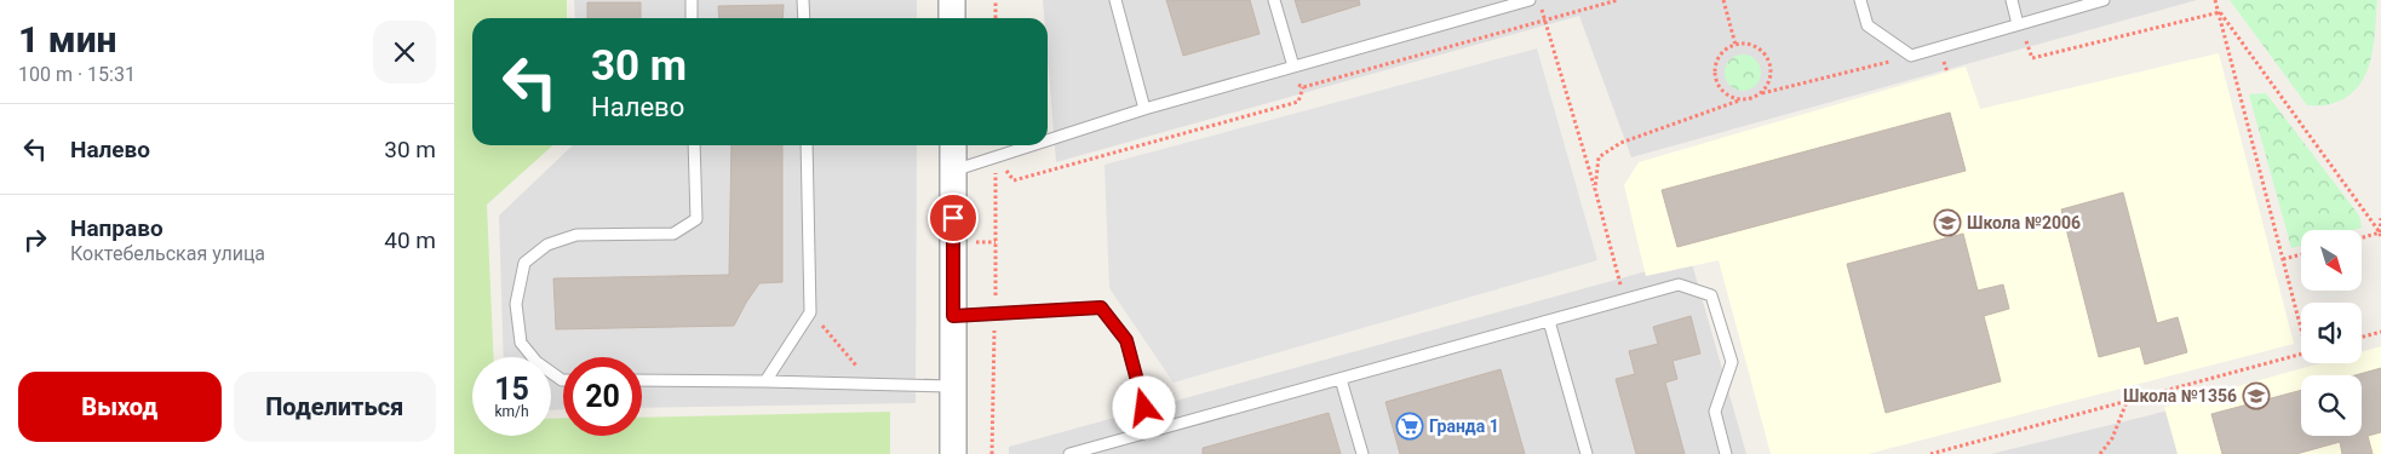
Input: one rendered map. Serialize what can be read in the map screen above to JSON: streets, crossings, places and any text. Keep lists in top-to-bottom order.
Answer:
{
  "places": {
    "school or university": ["Школа №2006", "Школа №1356"],
    "supermarket": ["Гранда 1"]
  },
  "north": "bottom right",
  "page": {
    "heading": ["1 мин", "100 m · 15:31"],
    "turn": ["30 m", "Налево"],
    "list": [
      {
        "name": "Налево",
        "value": "30 m"
      },
      {
        "name": "Направо",
        "note": "Коктебельская улица",
        "value": "40 m"
      }
    ],
    "speed": "15 km/h",
    "limit": "20",
    "buttons": ["Выход", "Поделиться"]
  }
}
